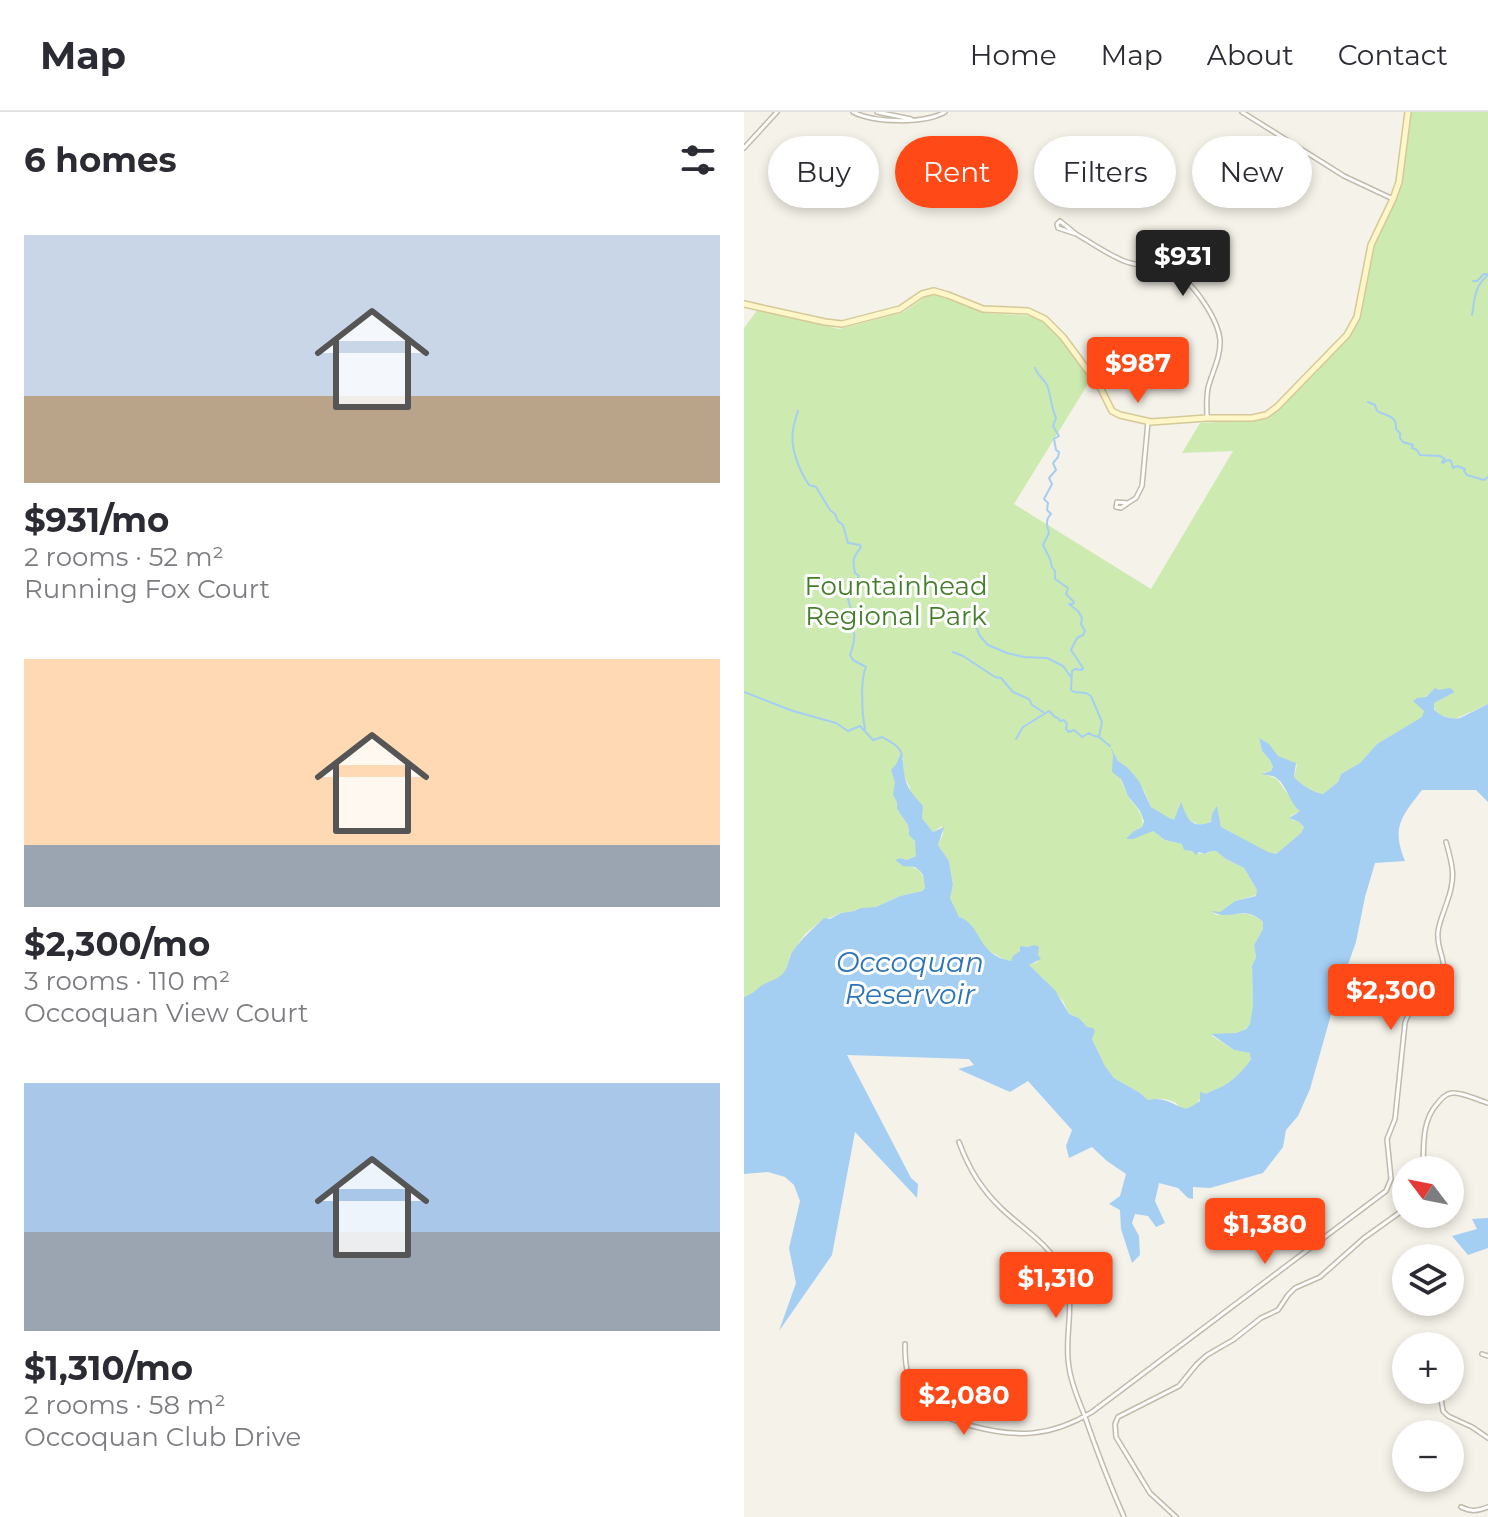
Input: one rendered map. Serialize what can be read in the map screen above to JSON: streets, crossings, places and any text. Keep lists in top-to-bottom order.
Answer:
{
  "water": ["Occoquan Reservoir"],
  "parks": ["Fountainhead Regional Park"],
  "north": "top left",
  "page": {
    "header": "Map",
    "nav": [
      "Home",
      "Map",
      "About",
      "Contact"
    ],
    "heading": "6 homes",
    "chip": [
      "Buy",
      "Rent",
      "Filters",
      "New"
    ],
    "list": [
      {
        "name": "$931/mo",
        "note": "2 rooms · 52 m² · Running Fox Court"
      },
      {
        "name": "$2,300/mo",
        "note": "3 rooms · 110 m² · Occoquan View Court"
      },
      {
        "name": "$1,310/mo",
        "note": "2 rooms · 58 m² · Occoquan Club Drive"
      }
    ],
    "price": [
      "$931",
      "$987",
      "$2,300",
      "$1,380",
      "$1,310",
      "$2,080"
    ],
    "map_buttons": ["+", "−"]
  }
}
